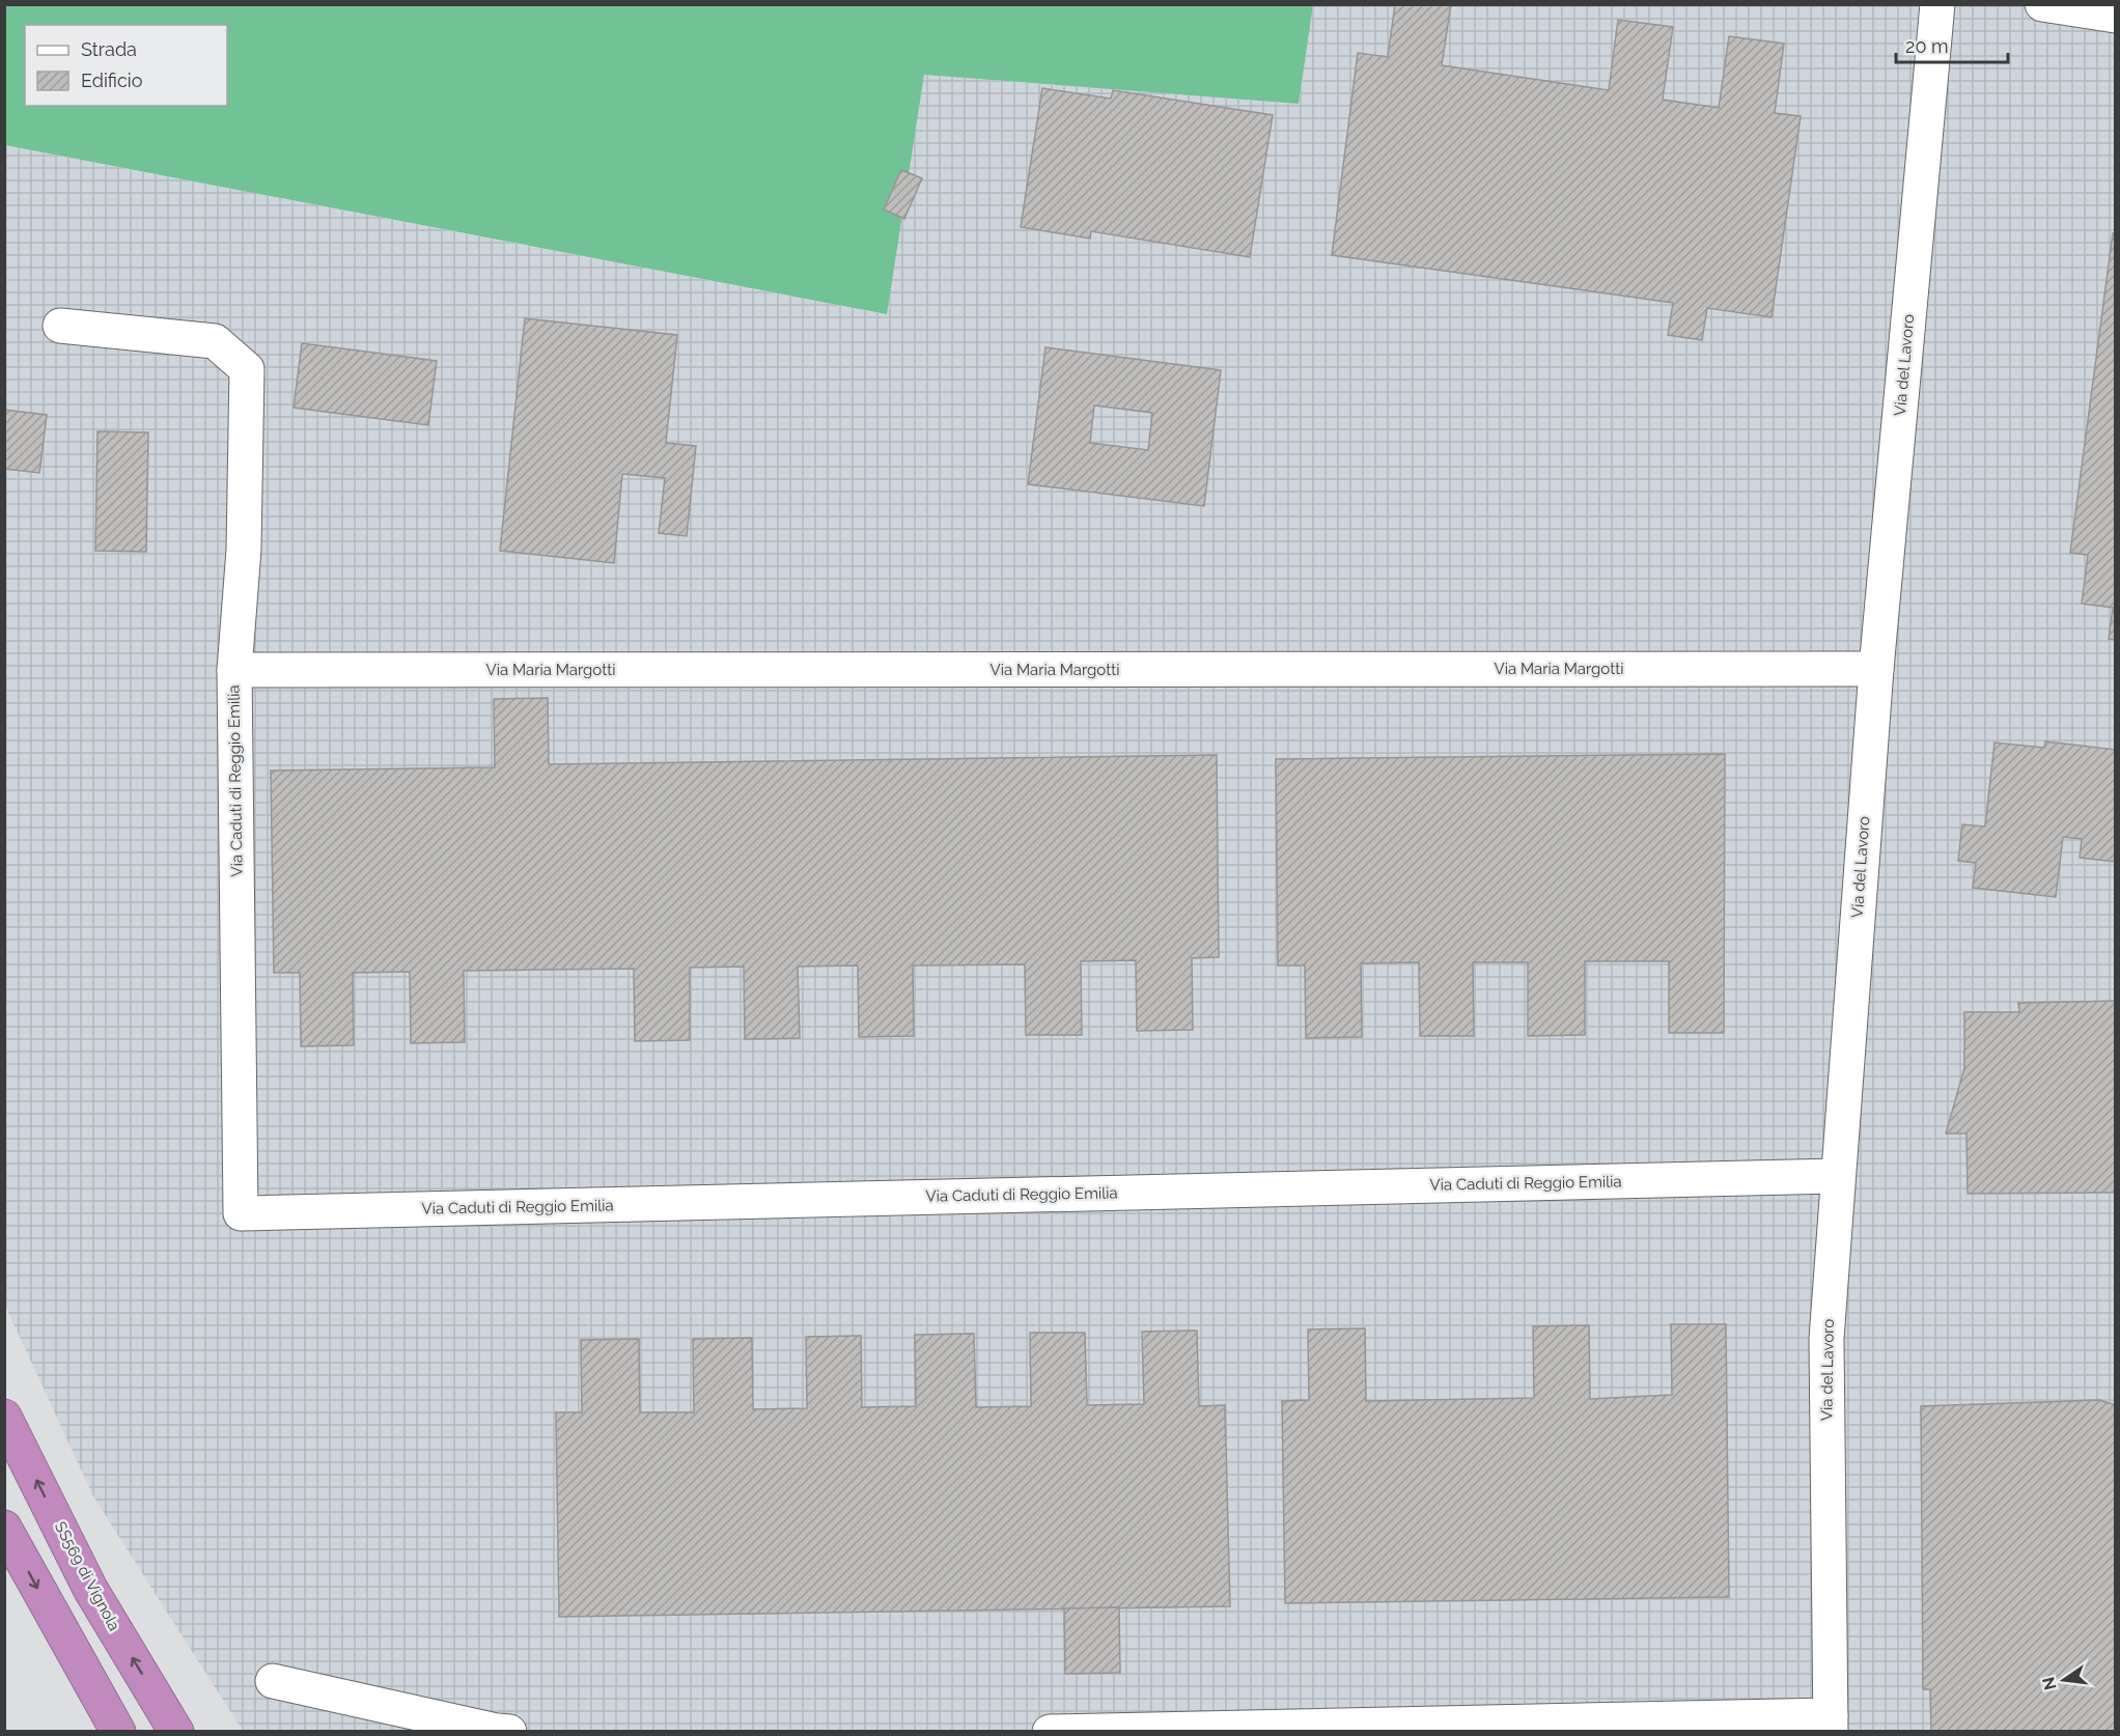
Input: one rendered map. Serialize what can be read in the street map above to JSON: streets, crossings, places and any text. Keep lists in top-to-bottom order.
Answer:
{
  "streets": {
    "highway": ["SS569 di Vignola"],
    "street": ["Via del Lavoro", "Via Maria Margotti", "Via Caduti di Reggio Emilia"]
  },
  "crossings": [
    ["Via del Lavoro", "Via Maria Margotti"],
    ["Via del Lavoro", "Via Caduti di Reggio Emilia"],
    ["Via Maria Margotti", "Via Caduti di Reggio Emilia"]
  ],
  "legend": ["Strada", "Edificio"],
  "scale_bar": "20 m",
  "north": "left"
}
